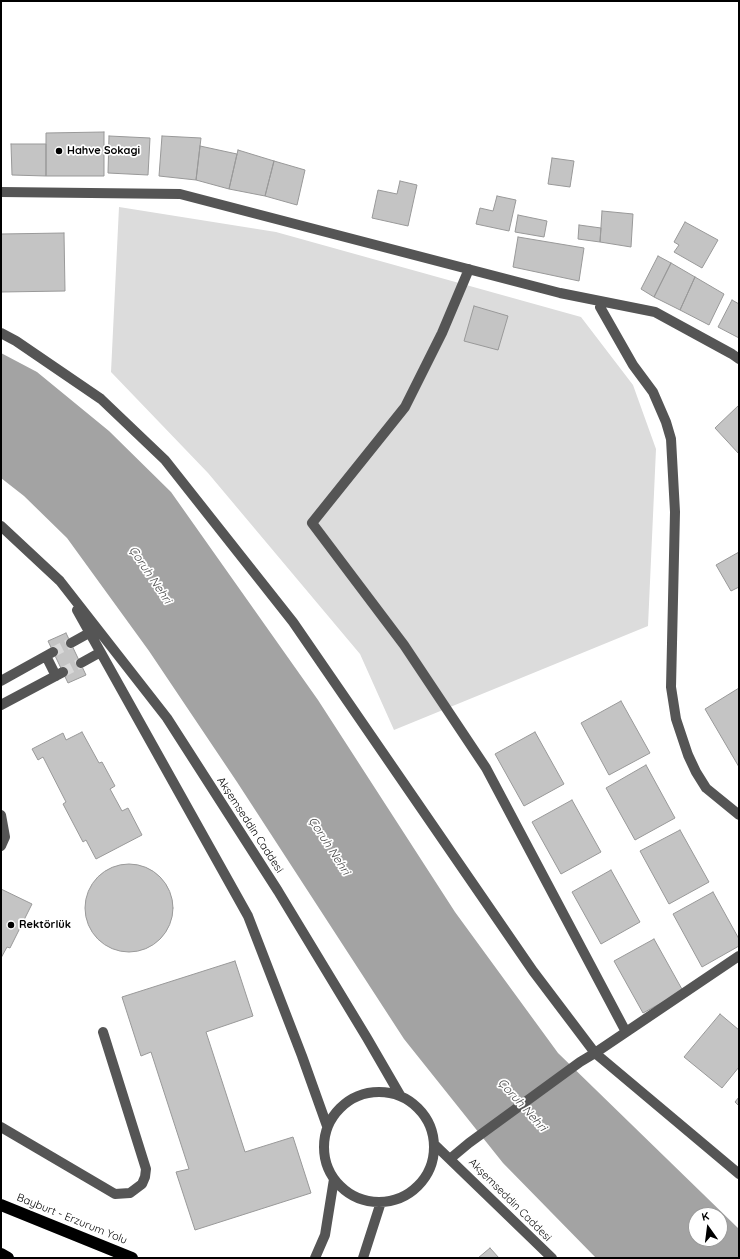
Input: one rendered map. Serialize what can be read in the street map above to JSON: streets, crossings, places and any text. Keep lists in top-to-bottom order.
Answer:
{
  "streets": {
    "highway": ["Bayburt - Erzurum Yolu"],
    "street": ["Akşemseddin Caddesi"]
  },
  "water": ["Çoruh Nehri"],
  "places": ["Hahve Sokagi", "Rektörlük"],
  "north": "top"
}
